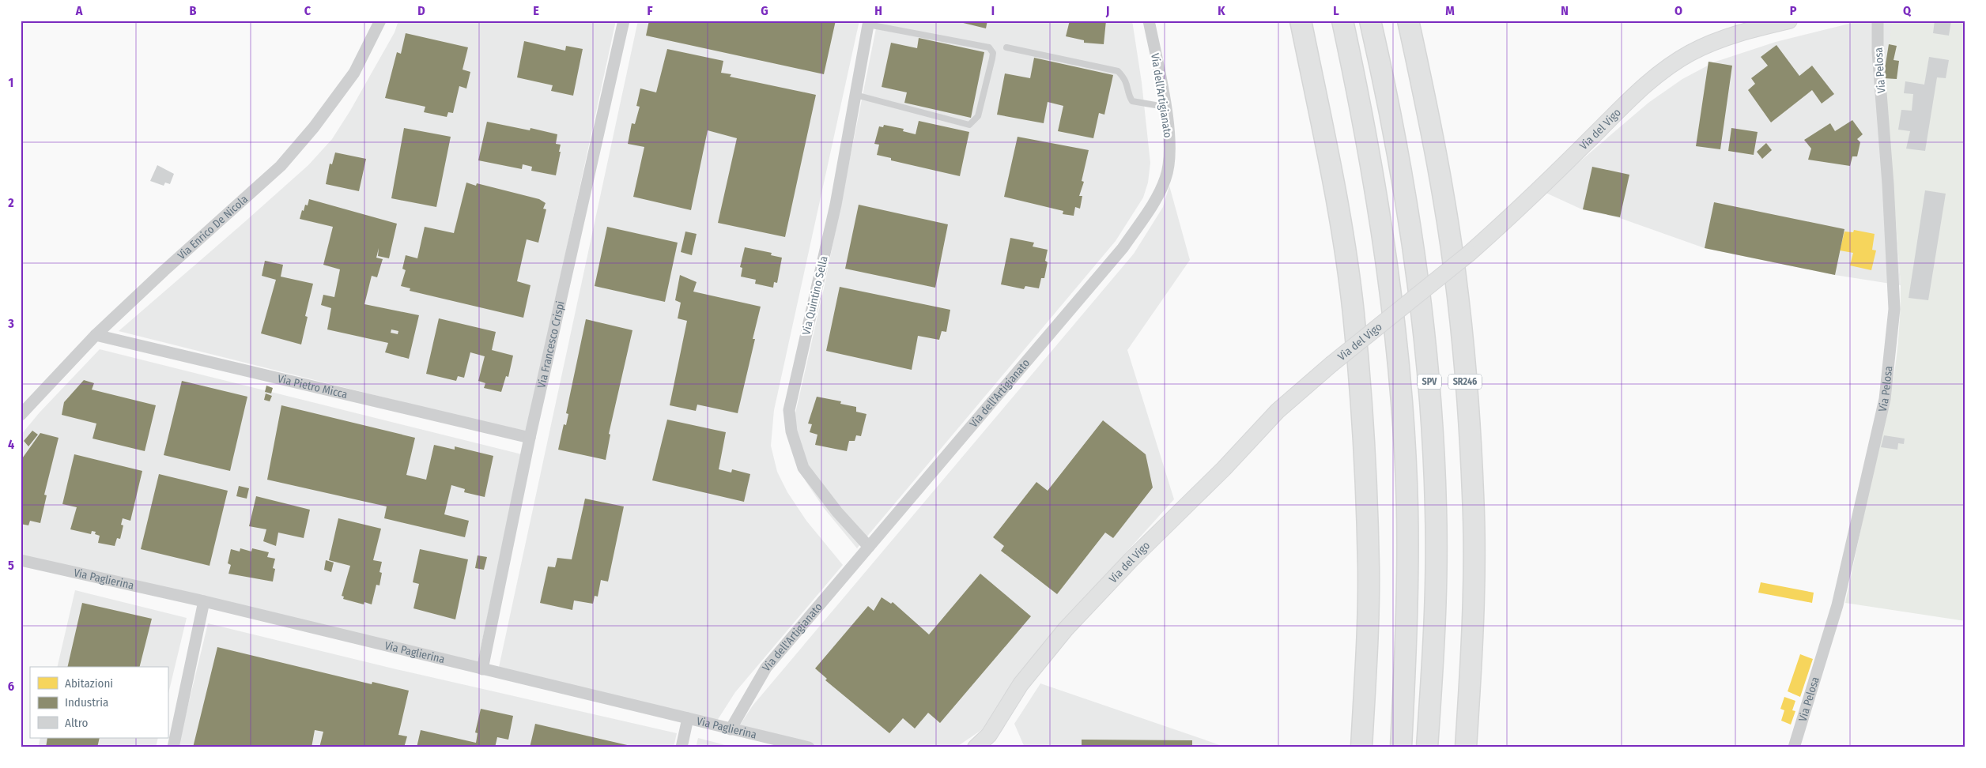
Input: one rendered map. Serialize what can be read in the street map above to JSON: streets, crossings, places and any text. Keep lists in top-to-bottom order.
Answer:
{
  "streets": {
    "highway": ["SPV", "SR246"],
    "street": [
      "Via Pelosa",
      "Via dell'Artigianato",
      "Via del Vigo",
      "Via Enrico De Nicola",
      "Via Quintino Sella",
      "Via Francesco Crispi",
      "Via Pietro Micca",
      "Via Paglierina"
    ]
  },
  "crossings": [
    ["Via dell'Artigianato", "Via Quintino Sella"],
    ["Via dell'Artigianato", "Via Paglierina"],
    ["Via Enrico De Nicola", "Via Pietro Micca"],
    ["Via Francesco Crispi", "Via Pietro Micca"],
    ["Via Francesco Crispi", "Via Paglierina"]
  ],
  "legend": ["Abitazioni", "Industria", "Altro"],
  "grid": {
    "columns": [
      "A",
      "B",
      "C",
      "D",
      "E",
      "F",
      "G",
      "H",
      "I",
      "J",
      "K",
      "L",
      "M",
      "N",
      "O",
      "P",
      "Q"
    ],
    "rows": [
      "1",
      "2",
      "3",
      "4",
      "5",
      "6"
    ]
  }
}
